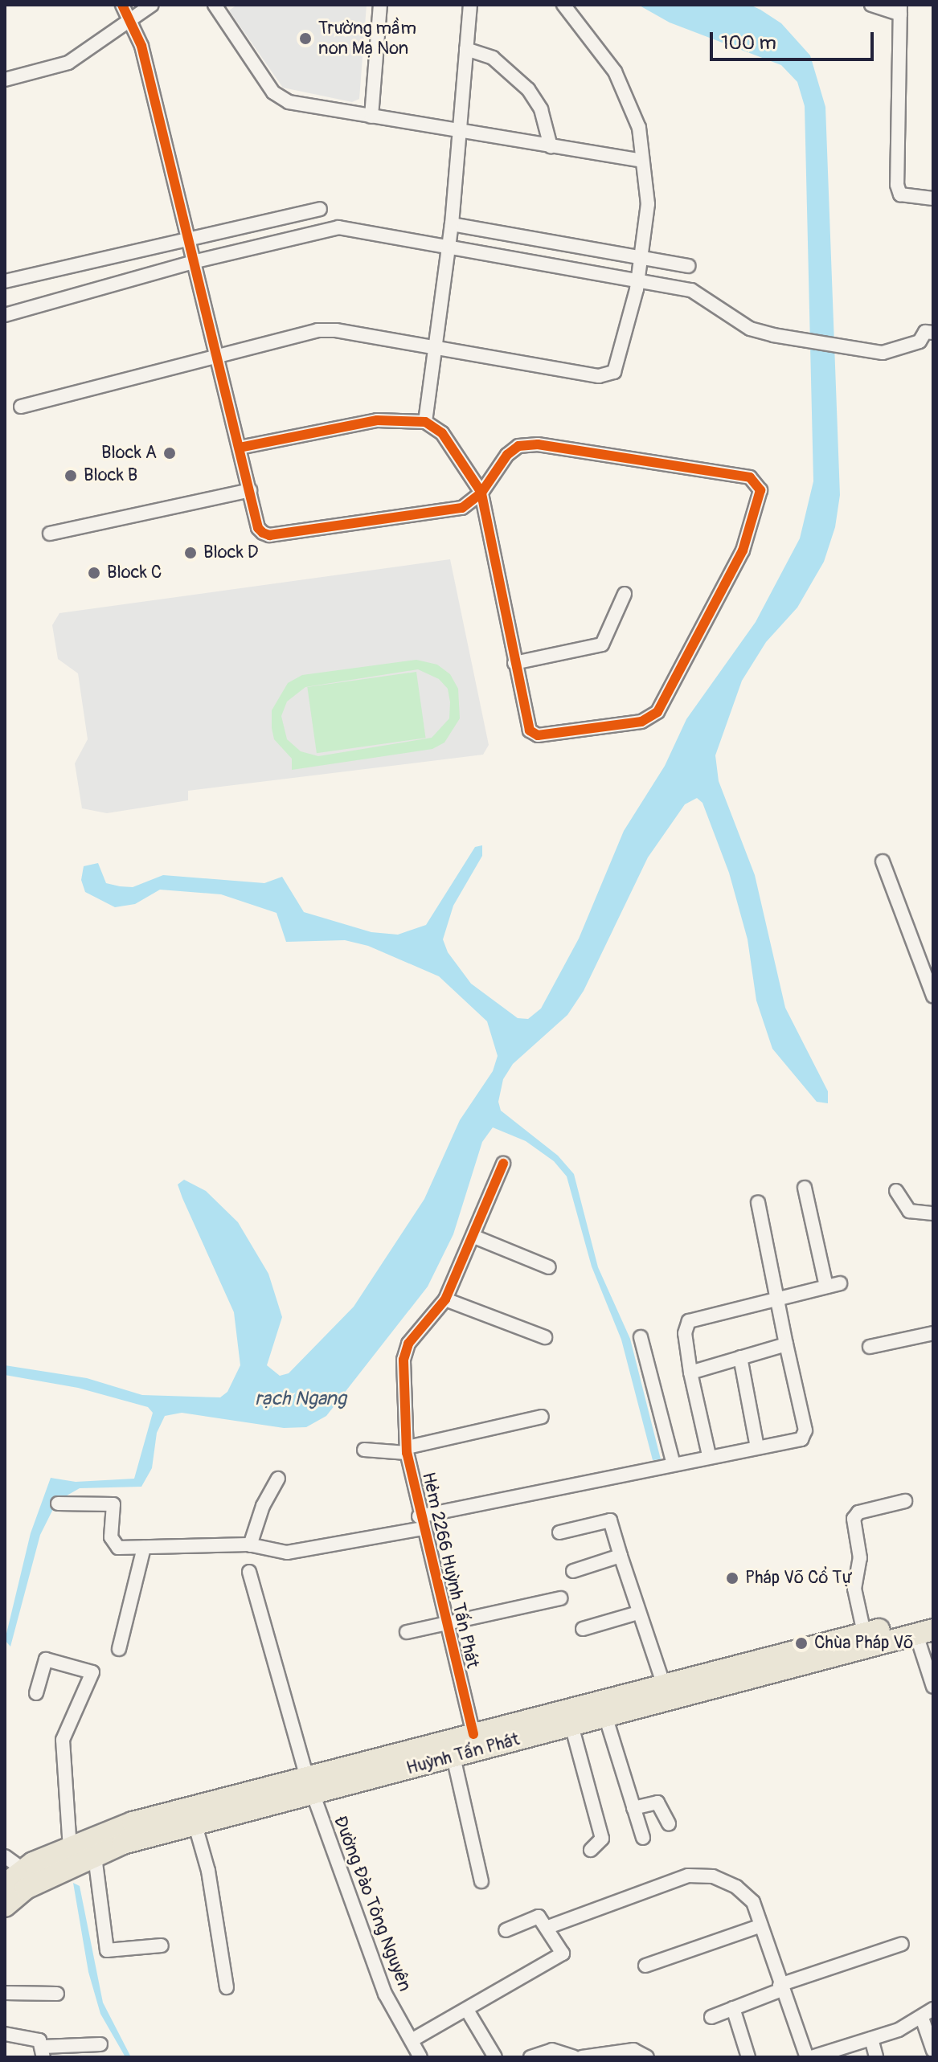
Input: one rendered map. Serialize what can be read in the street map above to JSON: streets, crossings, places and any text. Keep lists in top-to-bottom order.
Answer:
{
  "streets": {
    "main road": ["Huỳnh Tấn Phát"],
    "street": ["Hẻm 2266 Huỳnh Tấn Phát", "Đường Đào Tông Nguyên"]
  },
  "crossings": [
    ["Hẻm 2266 Huỳnh Tấn Phát", "Huỳnh Tấn Phát"],
    ["Huỳnh Tấn Phát", "Đường Đào Tông Nguyên"]
  ],
  "water": ["rạch Ngang"],
  "places": [
    "Trường mầm non Mạ Non",
    "Block A",
    "Block B",
    "Block D",
    "Block C",
    "Pháp Võ Cổ Tự",
    "Chùa Pháp Võ"
  ],
  "scale_bar": "100 m"
}
